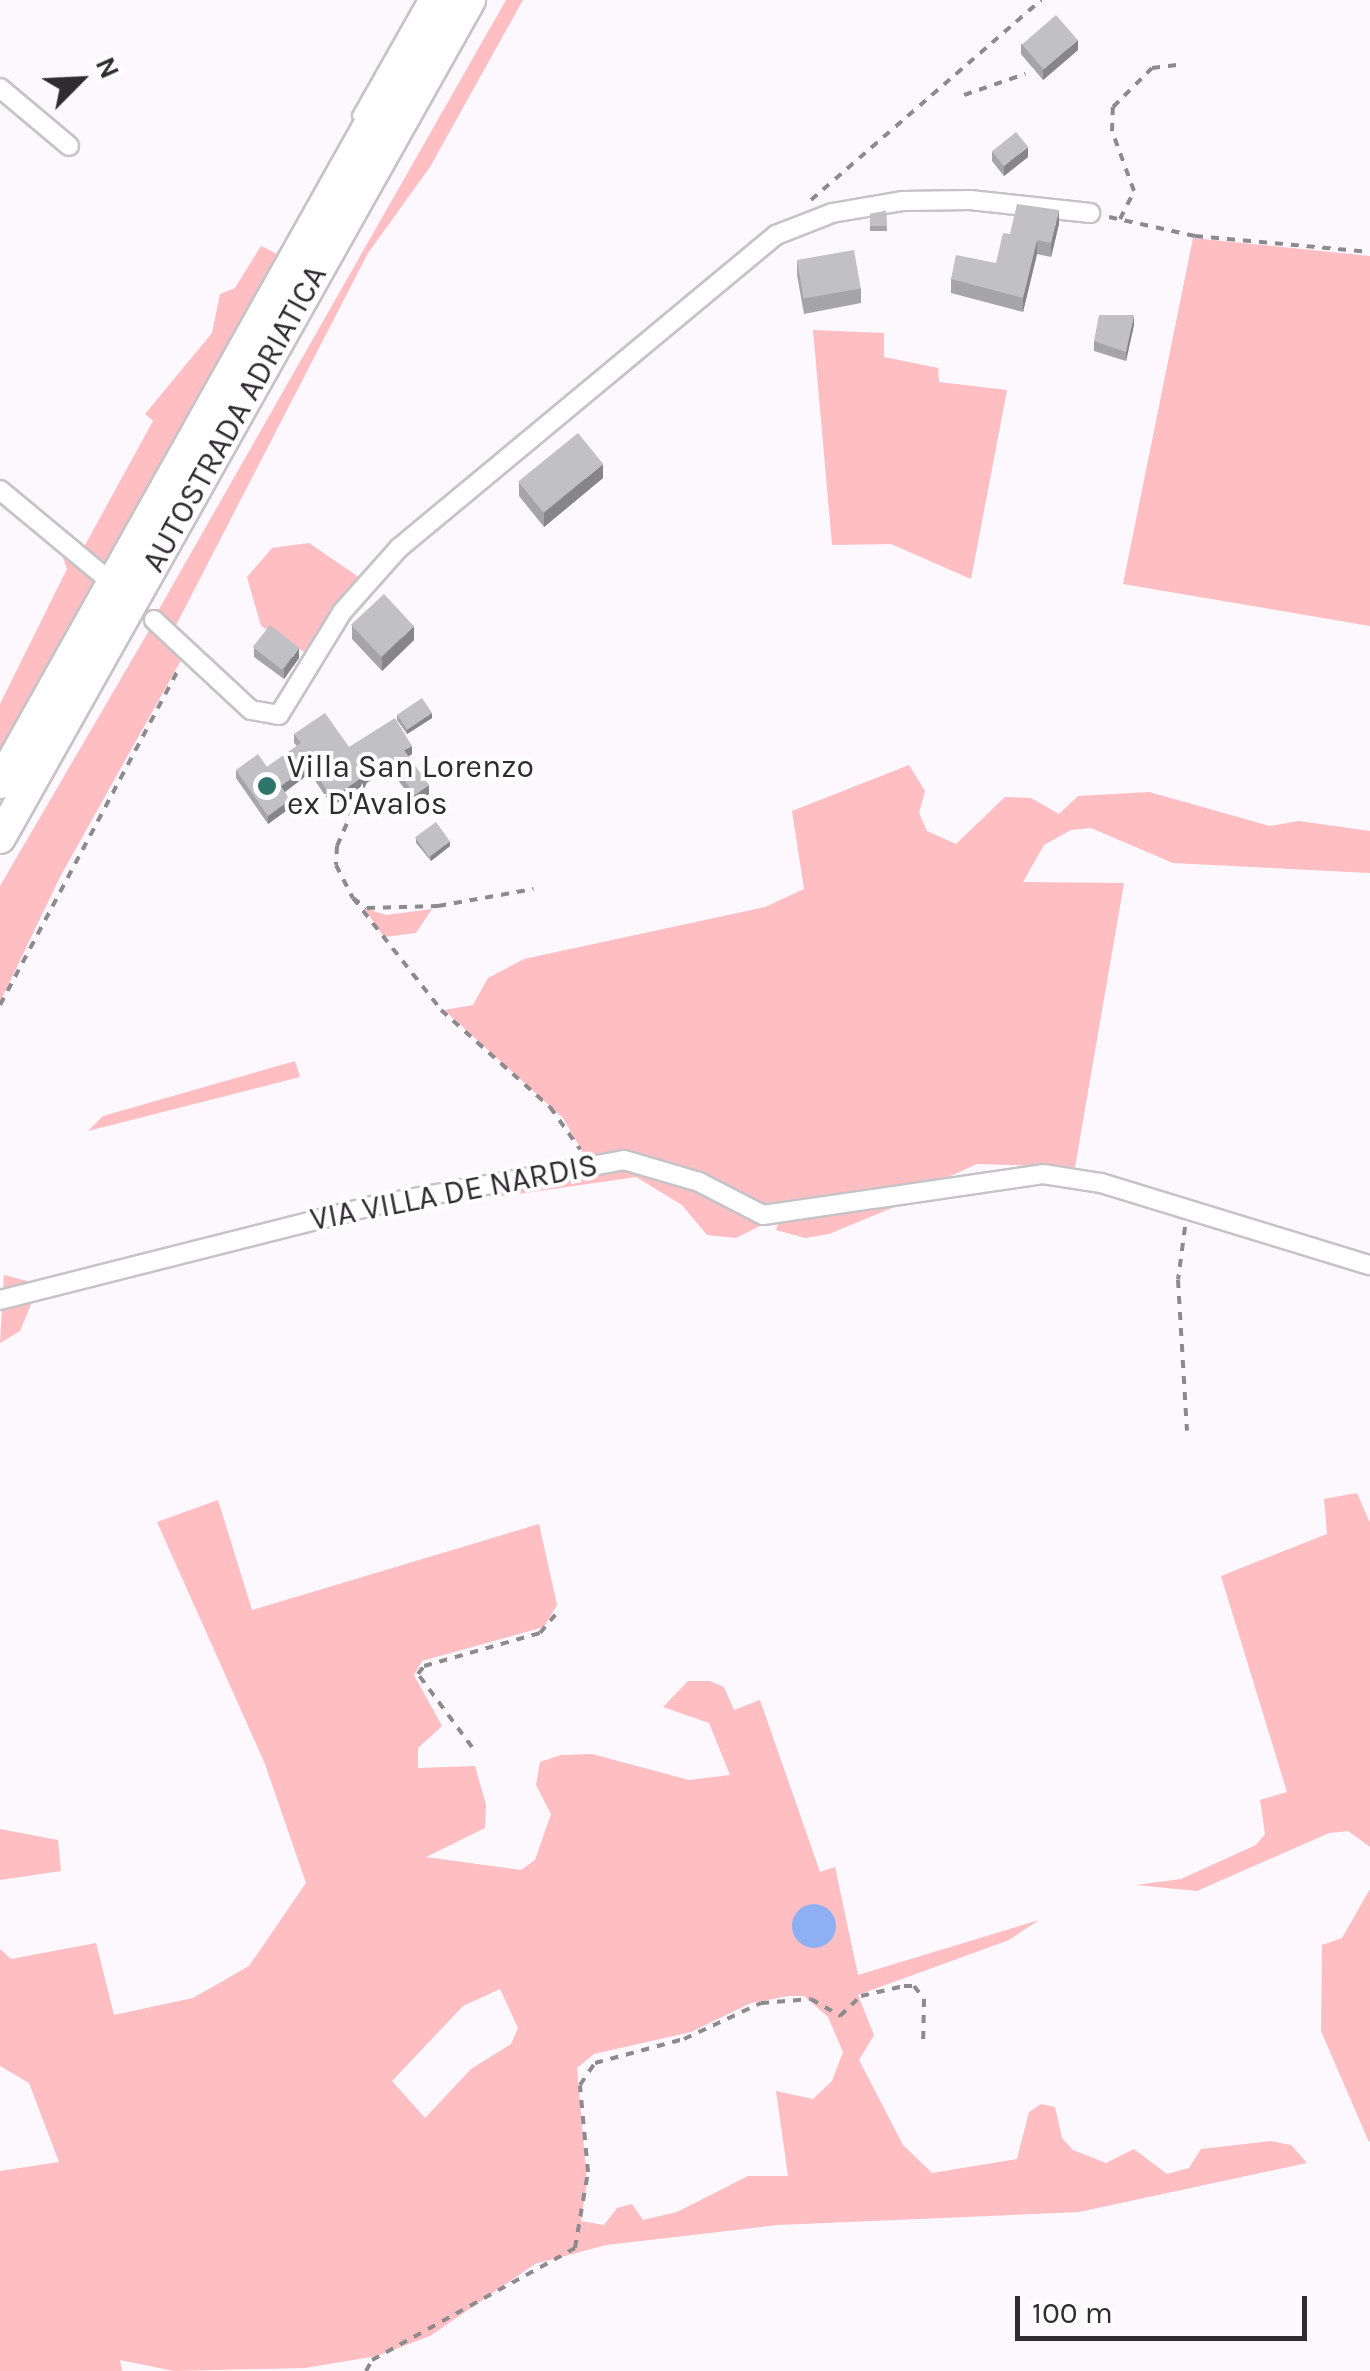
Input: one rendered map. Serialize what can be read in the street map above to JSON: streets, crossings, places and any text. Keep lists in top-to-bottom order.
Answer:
{
  "streets": {
    "highway": ["AUTOSTRADA ADRIATICA"],
    "street": ["VIA VILLA DE NARDIS"]
  },
  "places": ["Villa San Lorenzo ex D'Avalos"],
  "scale_bar": "100 m",
  "north": "top right"
}
